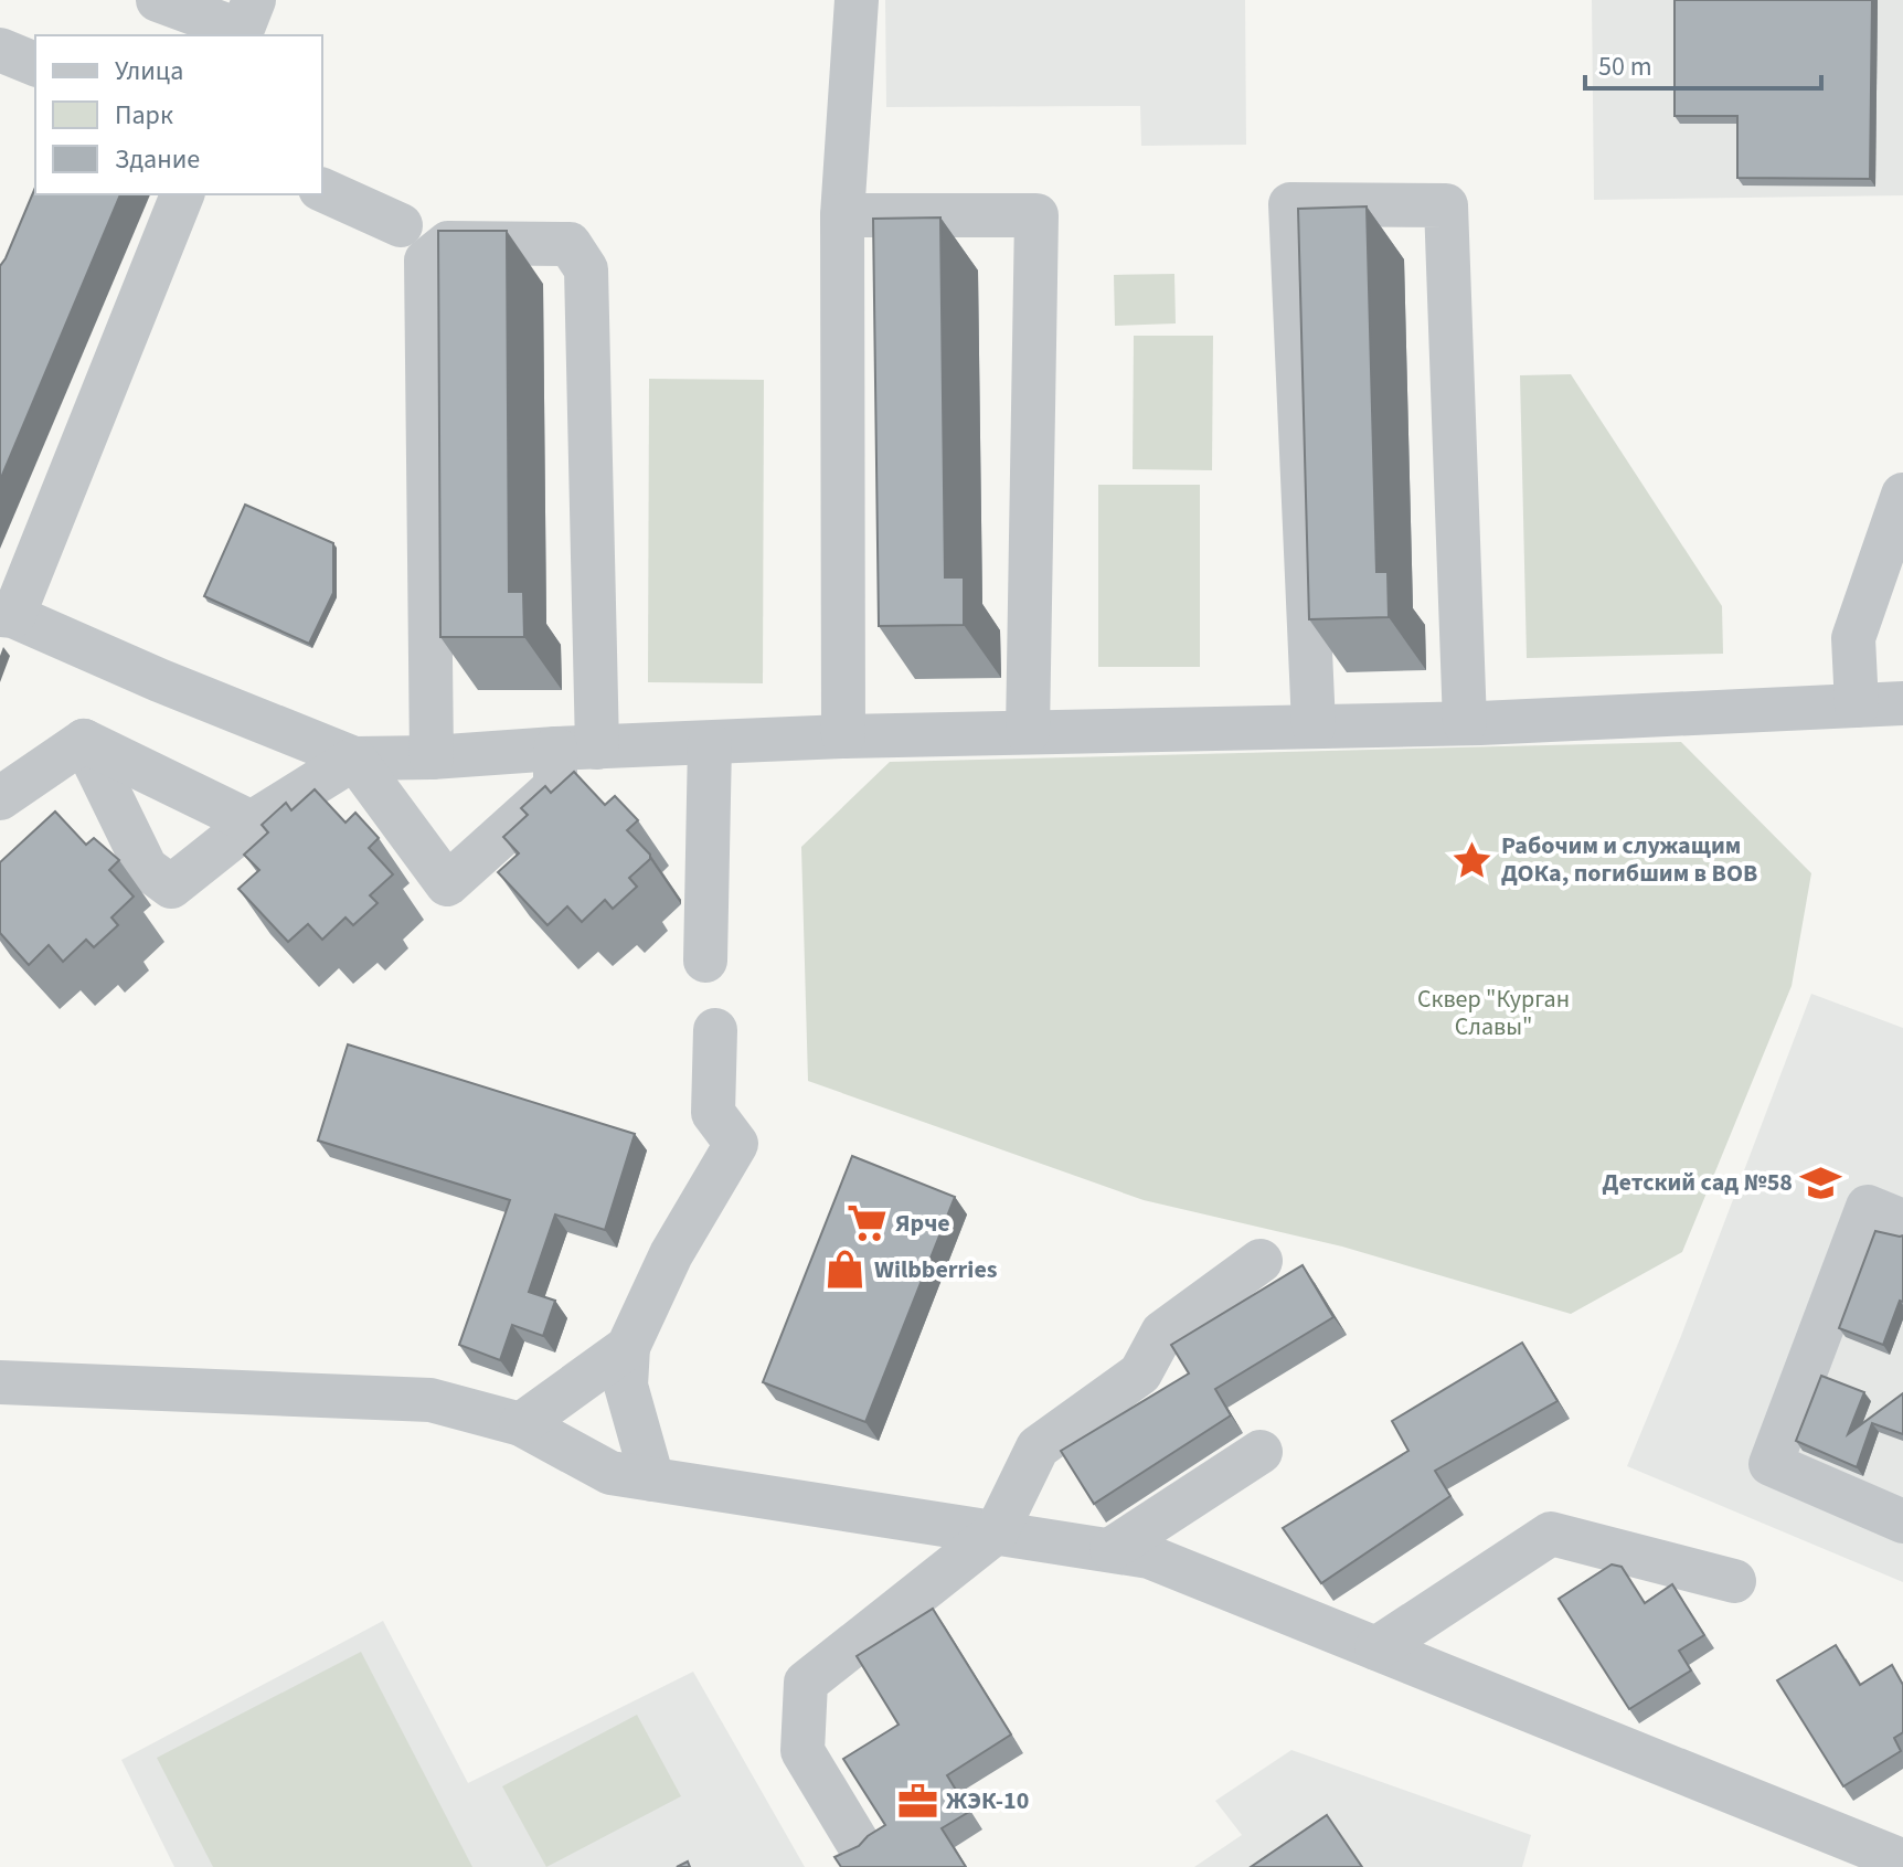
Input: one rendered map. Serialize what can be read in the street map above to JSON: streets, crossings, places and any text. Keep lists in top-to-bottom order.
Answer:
{
  "parks": ["Сквер \"Курган Славы\""],
  "places": {
    "place": ["Рабочим и служащим ДОКа, погибшим в ВОВ"],
    "school or university": ["Детский сад №58"],
    "supermarket": ["Ярче"],
    "shop": ["Wilbberries"],
    "office": ["ЖЭК-10"]
  },
  "legend": ["Улица", "Парк", "Здание"],
  "scale_bar": "50 m"
}
